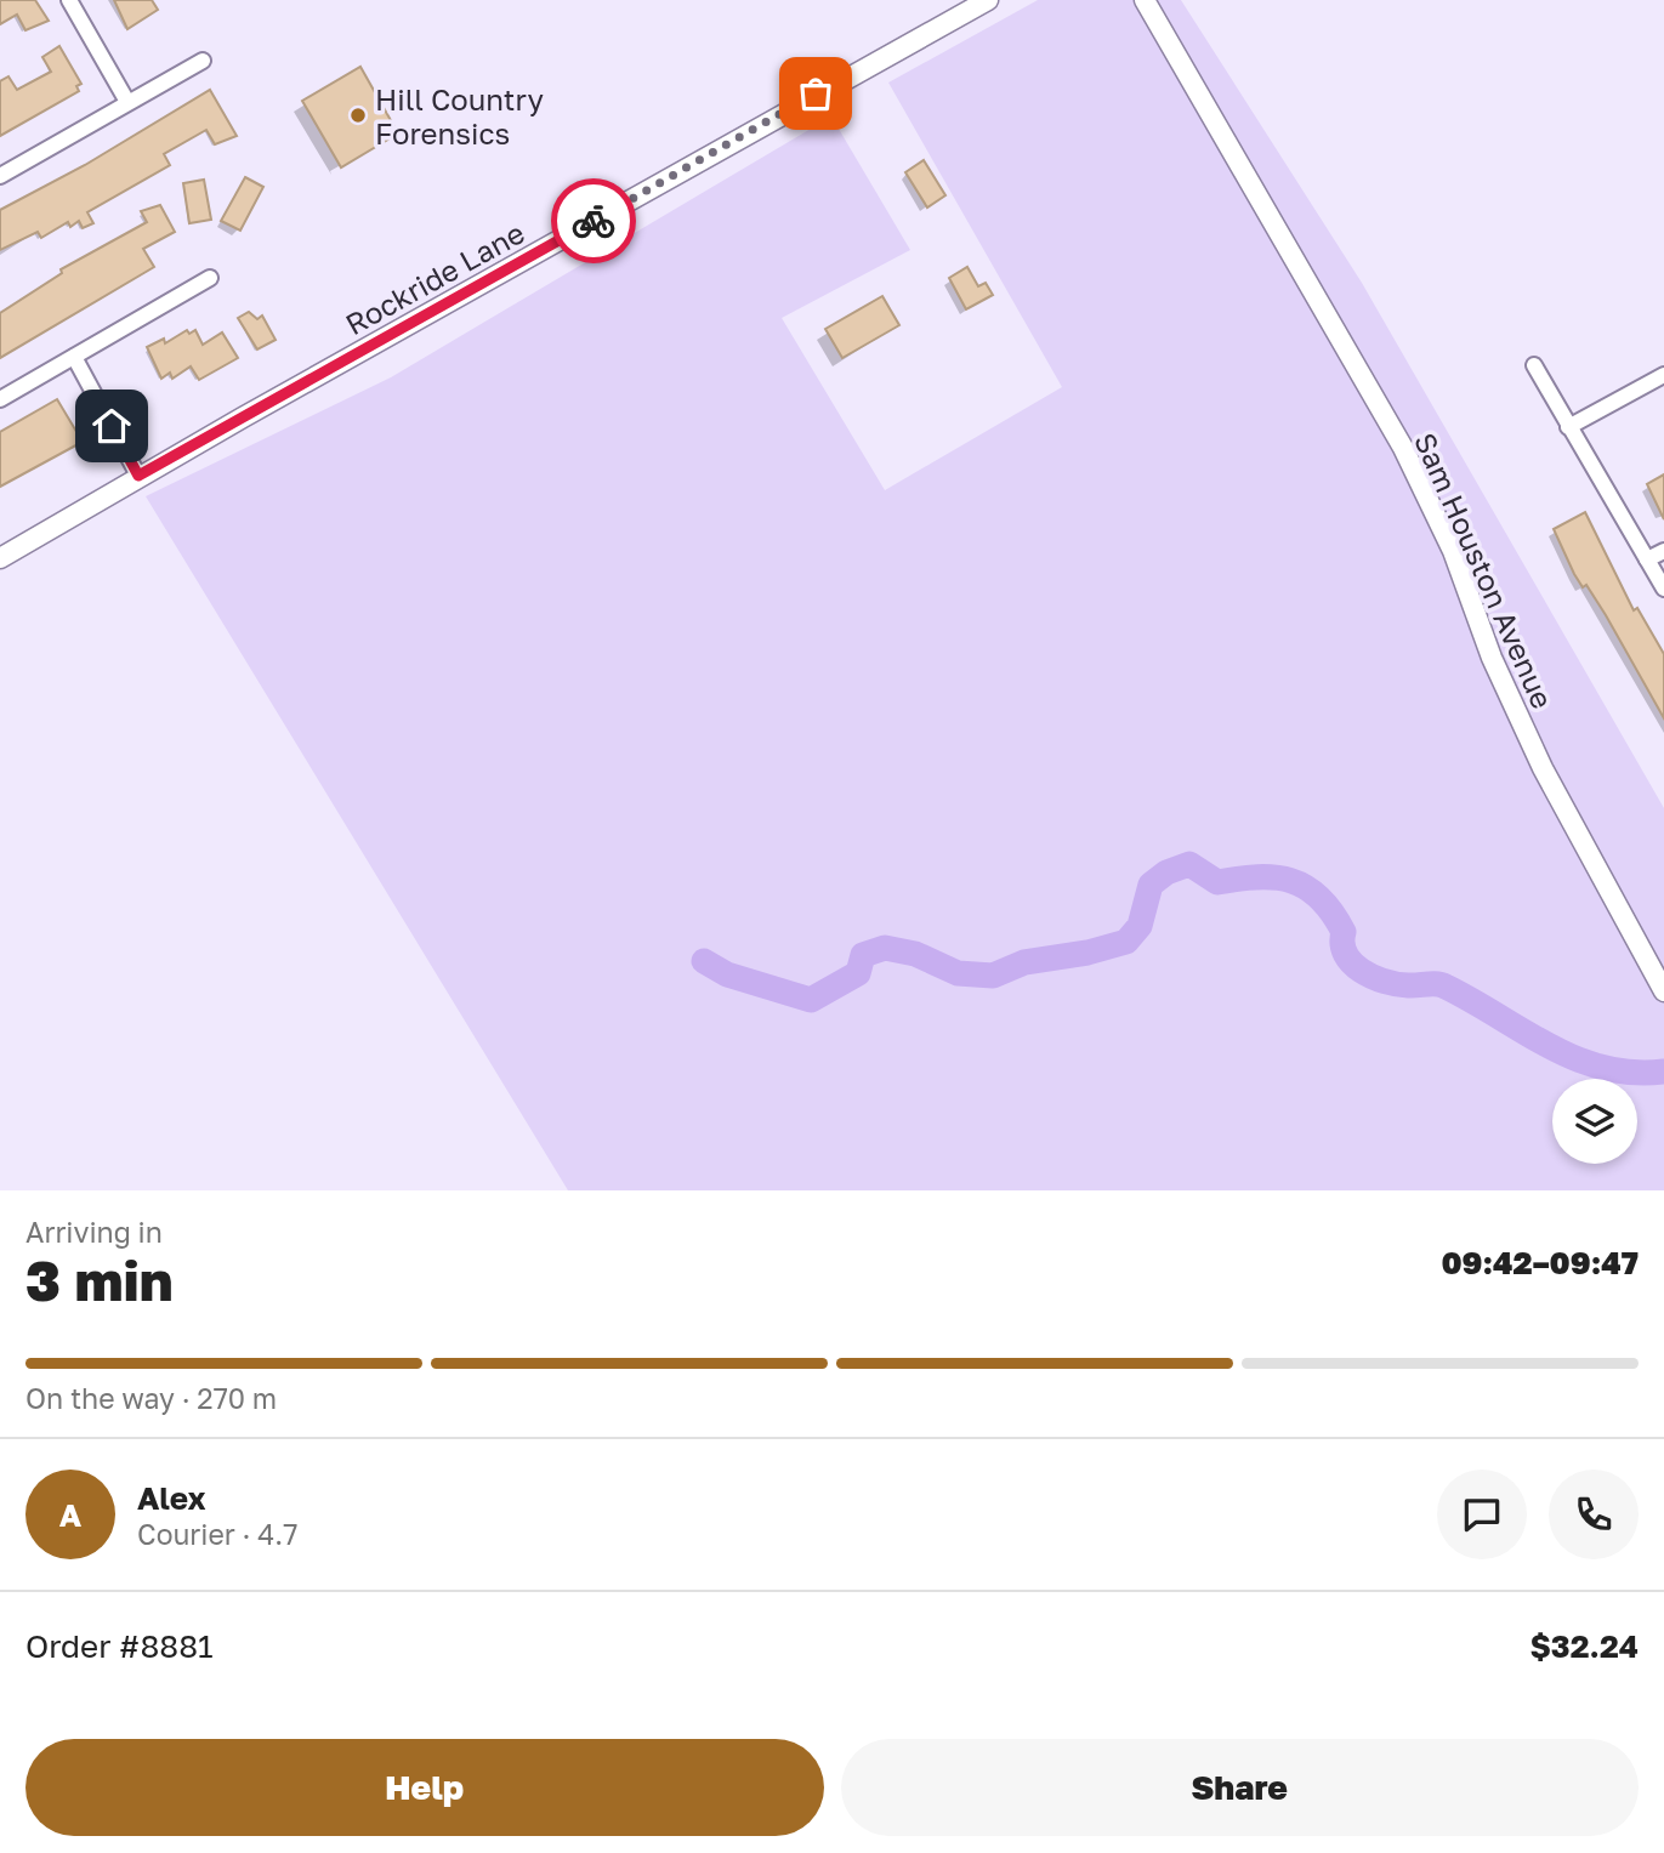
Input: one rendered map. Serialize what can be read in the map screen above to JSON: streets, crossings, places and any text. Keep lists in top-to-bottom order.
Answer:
{
  "streets": {
    "street": ["Rockride Lane", "Sam Houston Avenue"]
  },
  "places": ["Hill Country Forensics"],
  "page": {
    "heading": ["3 min", "Arriving in", "09:42–09:47"],
    "panel": [
      "Alex",
      "Courier · 4.7",
      "Order #8881",
      "$32.24"
    ],
    "bar": "On the way · 270 m",
    "round": "A",
    "buttons": ["Help", "Share"]
  }
}
